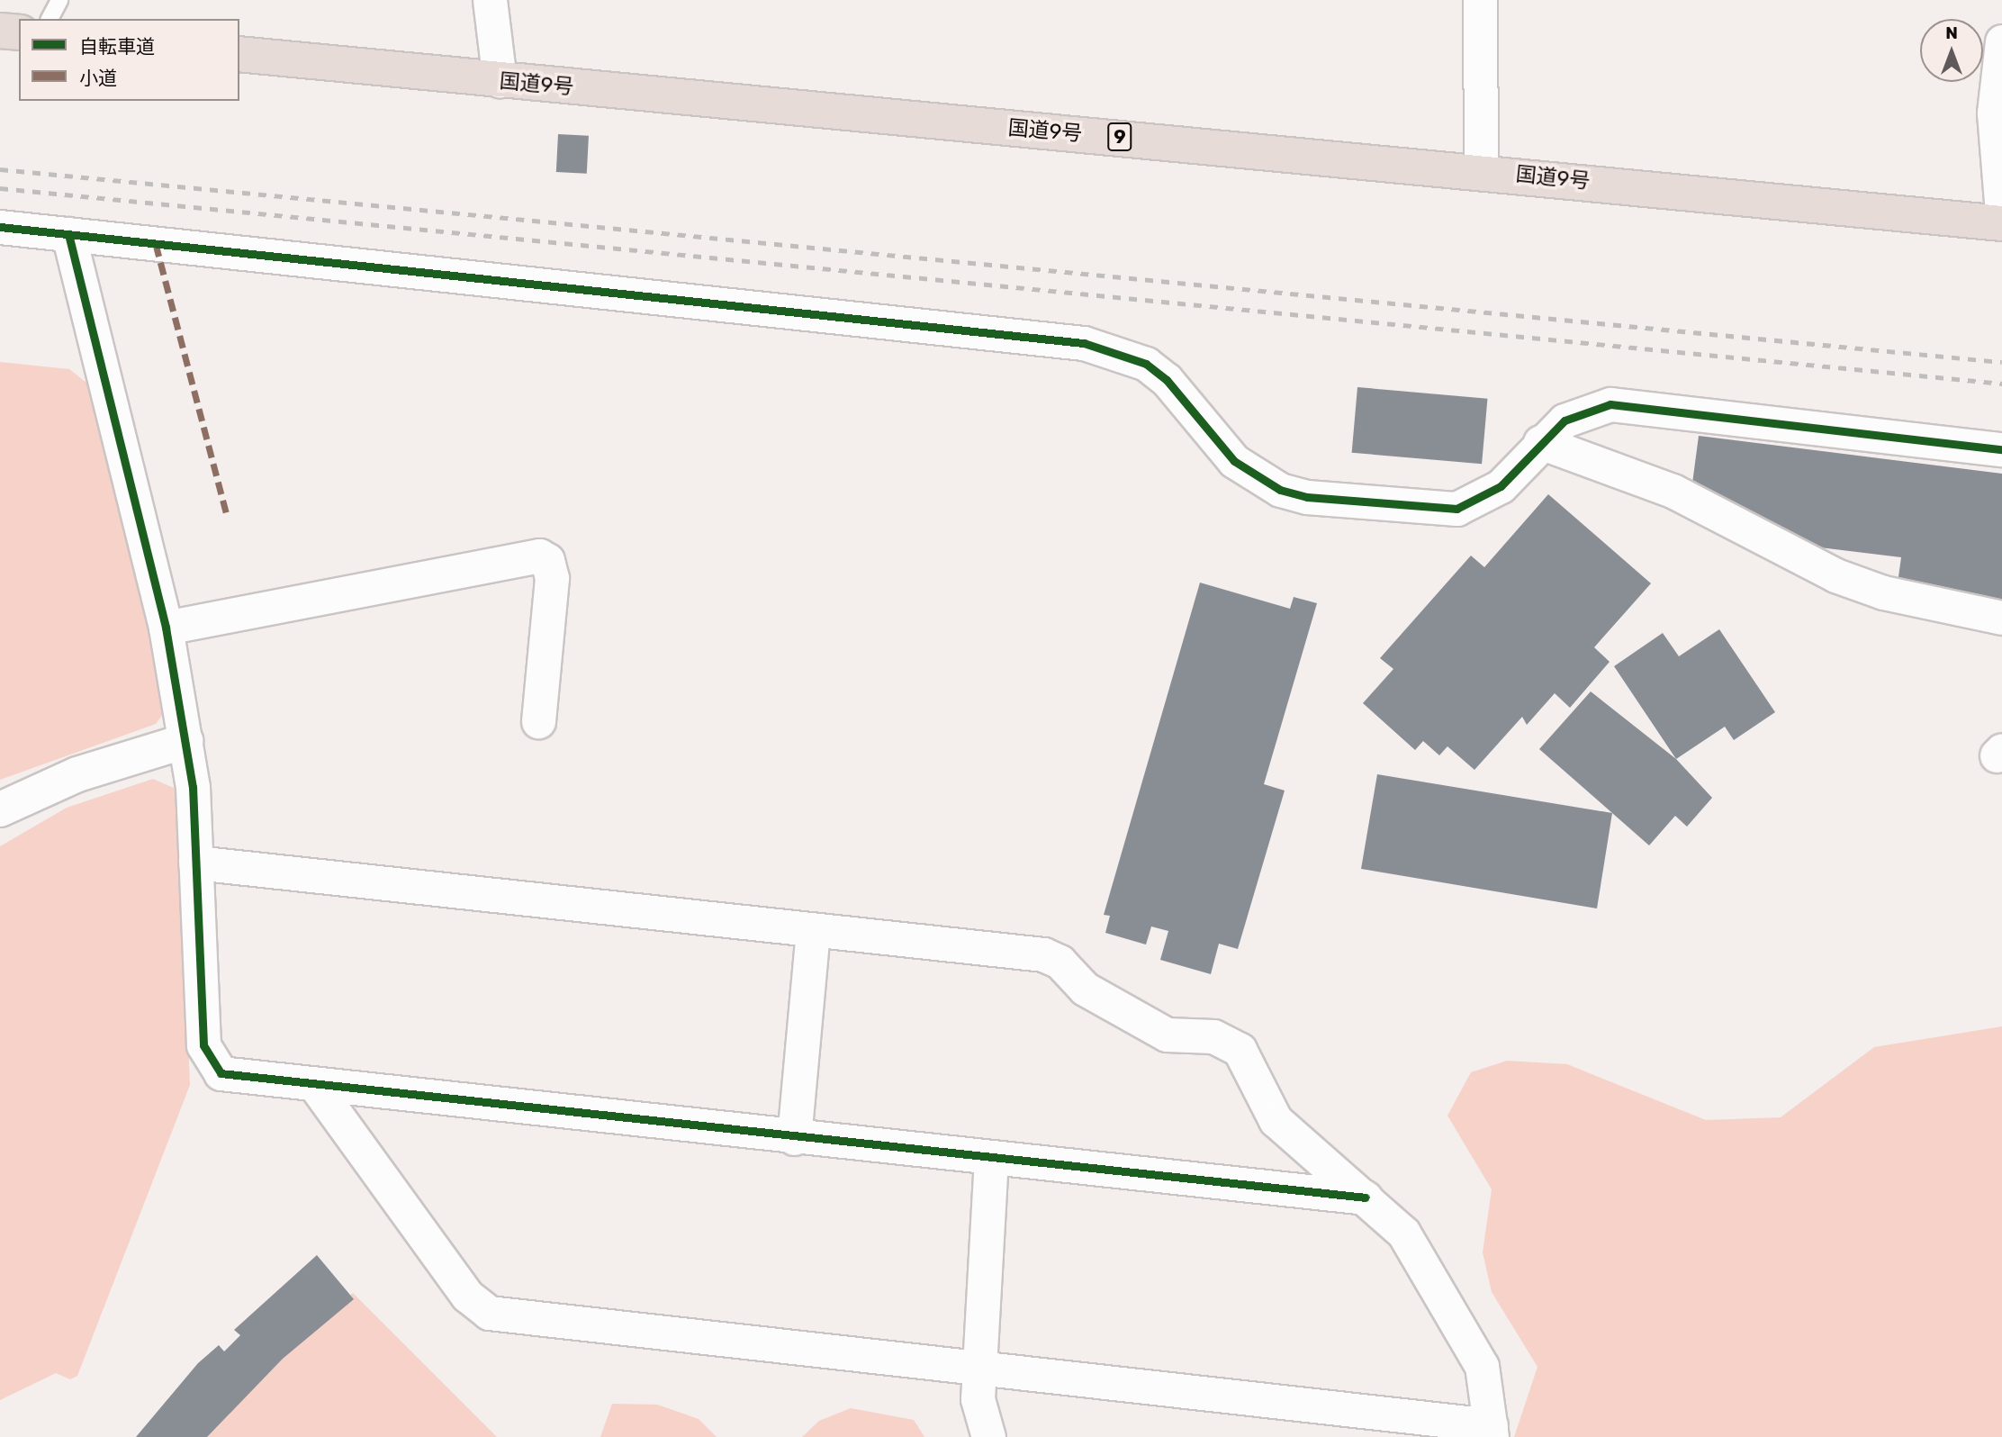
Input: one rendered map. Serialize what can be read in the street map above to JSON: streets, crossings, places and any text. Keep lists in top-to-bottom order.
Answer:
{
  "streets": {
    "highway": ["国道9号", "9"]
  },
  "legend": ["自転車道", "小道"],
  "north": "top"
}
